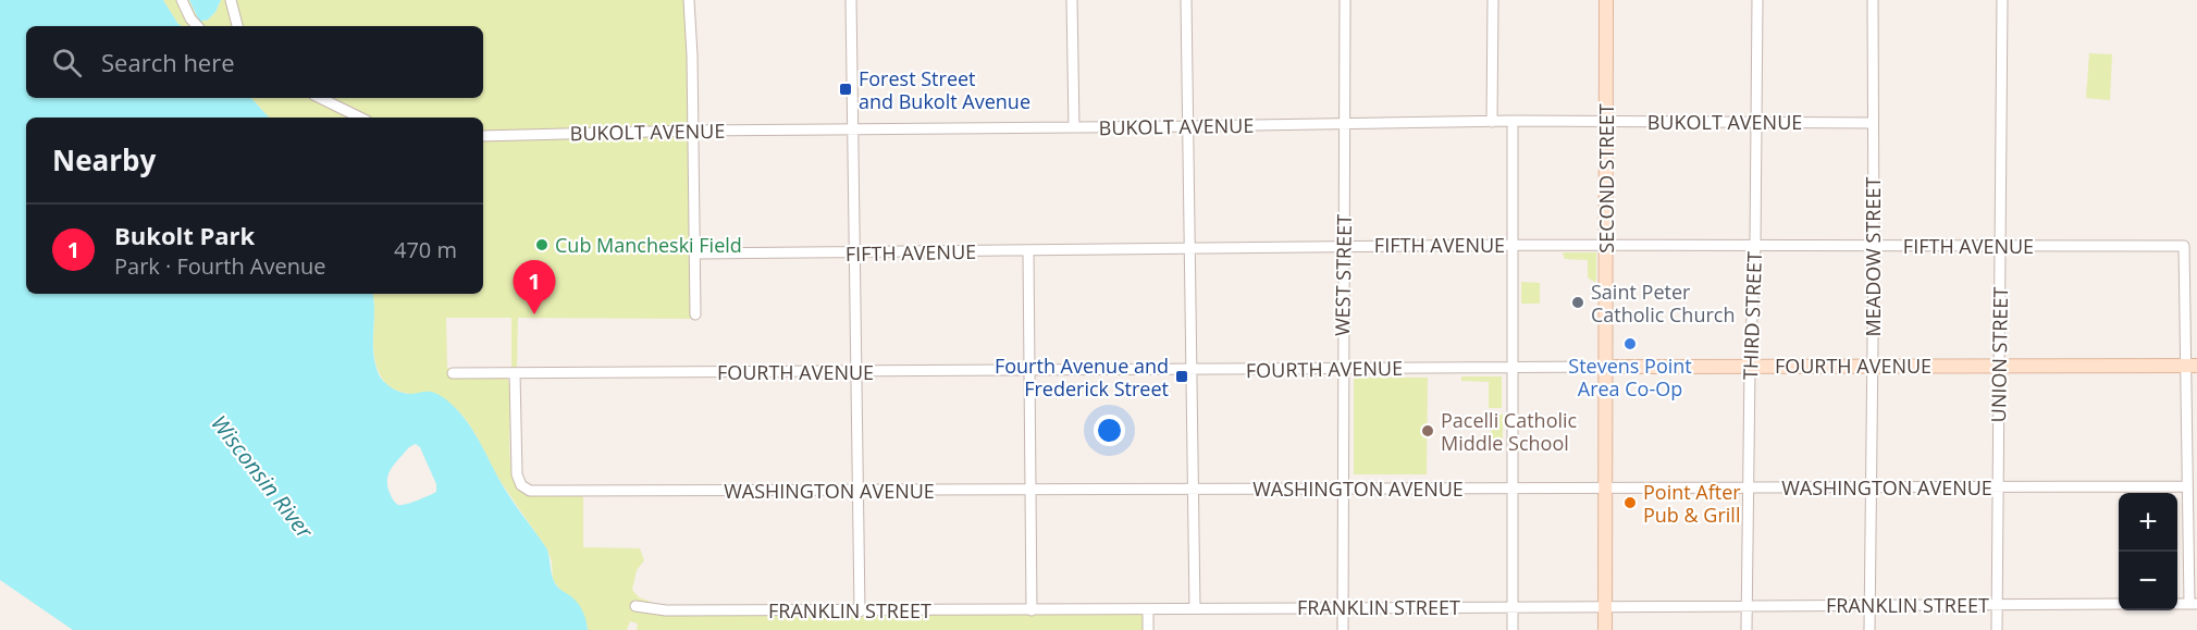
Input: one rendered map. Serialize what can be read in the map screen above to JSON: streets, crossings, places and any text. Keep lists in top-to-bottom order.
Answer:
{
  "streets": {
    "street": [
      "BUKOLT AVENUE",
      "SECOND STREET",
      "FIFTH AVENUE",
      "MEADOW STREET",
      "WEST STREET",
      "THIRD STREET",
      "UNION STREET",
      "FOURTH AVENUE",
      "WASHINGTON AVENUE",
      "FRANKLIN STREET"
    ]
  },
  "crossings": [
    ["BUKOLT AVENUE", "SECOND STREET"],
    ["BUKOLT AVENUE", "MEADOW STREET"],
    ["BUKOLT AVENUE", "WEST STREET"],
    ["BUKOLT AVENUE", "THIRD STREET"],
    ["SECOND STREET", "FIFTH AVENUE"],
    ["SECOND STREET", "FOURTH AVENUE"],
    ["SECOND STREET", "WASHINGTON AVENUE"],
    ["SECOND STREET", "FRANKLIN STREET"],
    ["FIFTH AVENUE", "MEADOW STREET"],
    ["FIFTH AVENUE", "WEST STREET"],
    ["FIFTH AVENUE", "THIRD STREET"],
    ["FIFTH AVENUE", "UNION STREET"],
    ["FIFTH AVENUE", "FOURTH AVENUE"],
    ["MEADOW STREET", "FOURTH AVENUE"],
    ["MEADOW STREET", "WASHINGTON AVENUE"],
    ["MEADOW STREET", "FRANKLIN STREET"],
    ["WEST STREET", "FOURTH AVENUE"],
    ["WEST STREET", "WASHINGTON AVENUE"],
    ["WEST STREET", "FRANKLIN STREET"],
    ["THIRD STREET", "FOURTH AVENUE"],
    ["THIRD STREET", "WASHINGTON AVENUE"],
    ["THIRD STREET", "FRANKLIN STREET"],
    ["UNION STREET", "FOURTH AVENUE"],
    ["UNION STREET", "WASHINGTON AVENUE"],
    ["UNION STREET", "FRANKLIN STREET"],
    ["FOURTH AVENUE", "WASHINGTON AVENUE"]
  ],
  "water": ["Wisconsin River"],
  "places": {
    "transit": ["Forest Street and Bukolt Avenue", "Fourth Avenue and Frederick Street"],
    "other": [
      "Cub Mancheski Field",
      "Saint Peter Catholic Church",
      "Stevens Point Area Co-Op",
      "Pacelli Catholic Middle School",
      "Point After Pub & Grill"
    ]
  },
  "page": {
    "search": "Search here",
    "heading": "Nearby",
    "list": [
      {
        "mark": "1",
        "name": "Bukolt Park",
        "note": "Park · Fourth Avenue",
        "value": "470 m"
      }
    ],
    "pins": "1",
    "map_buttons": ["+", "−"]
  }
}
